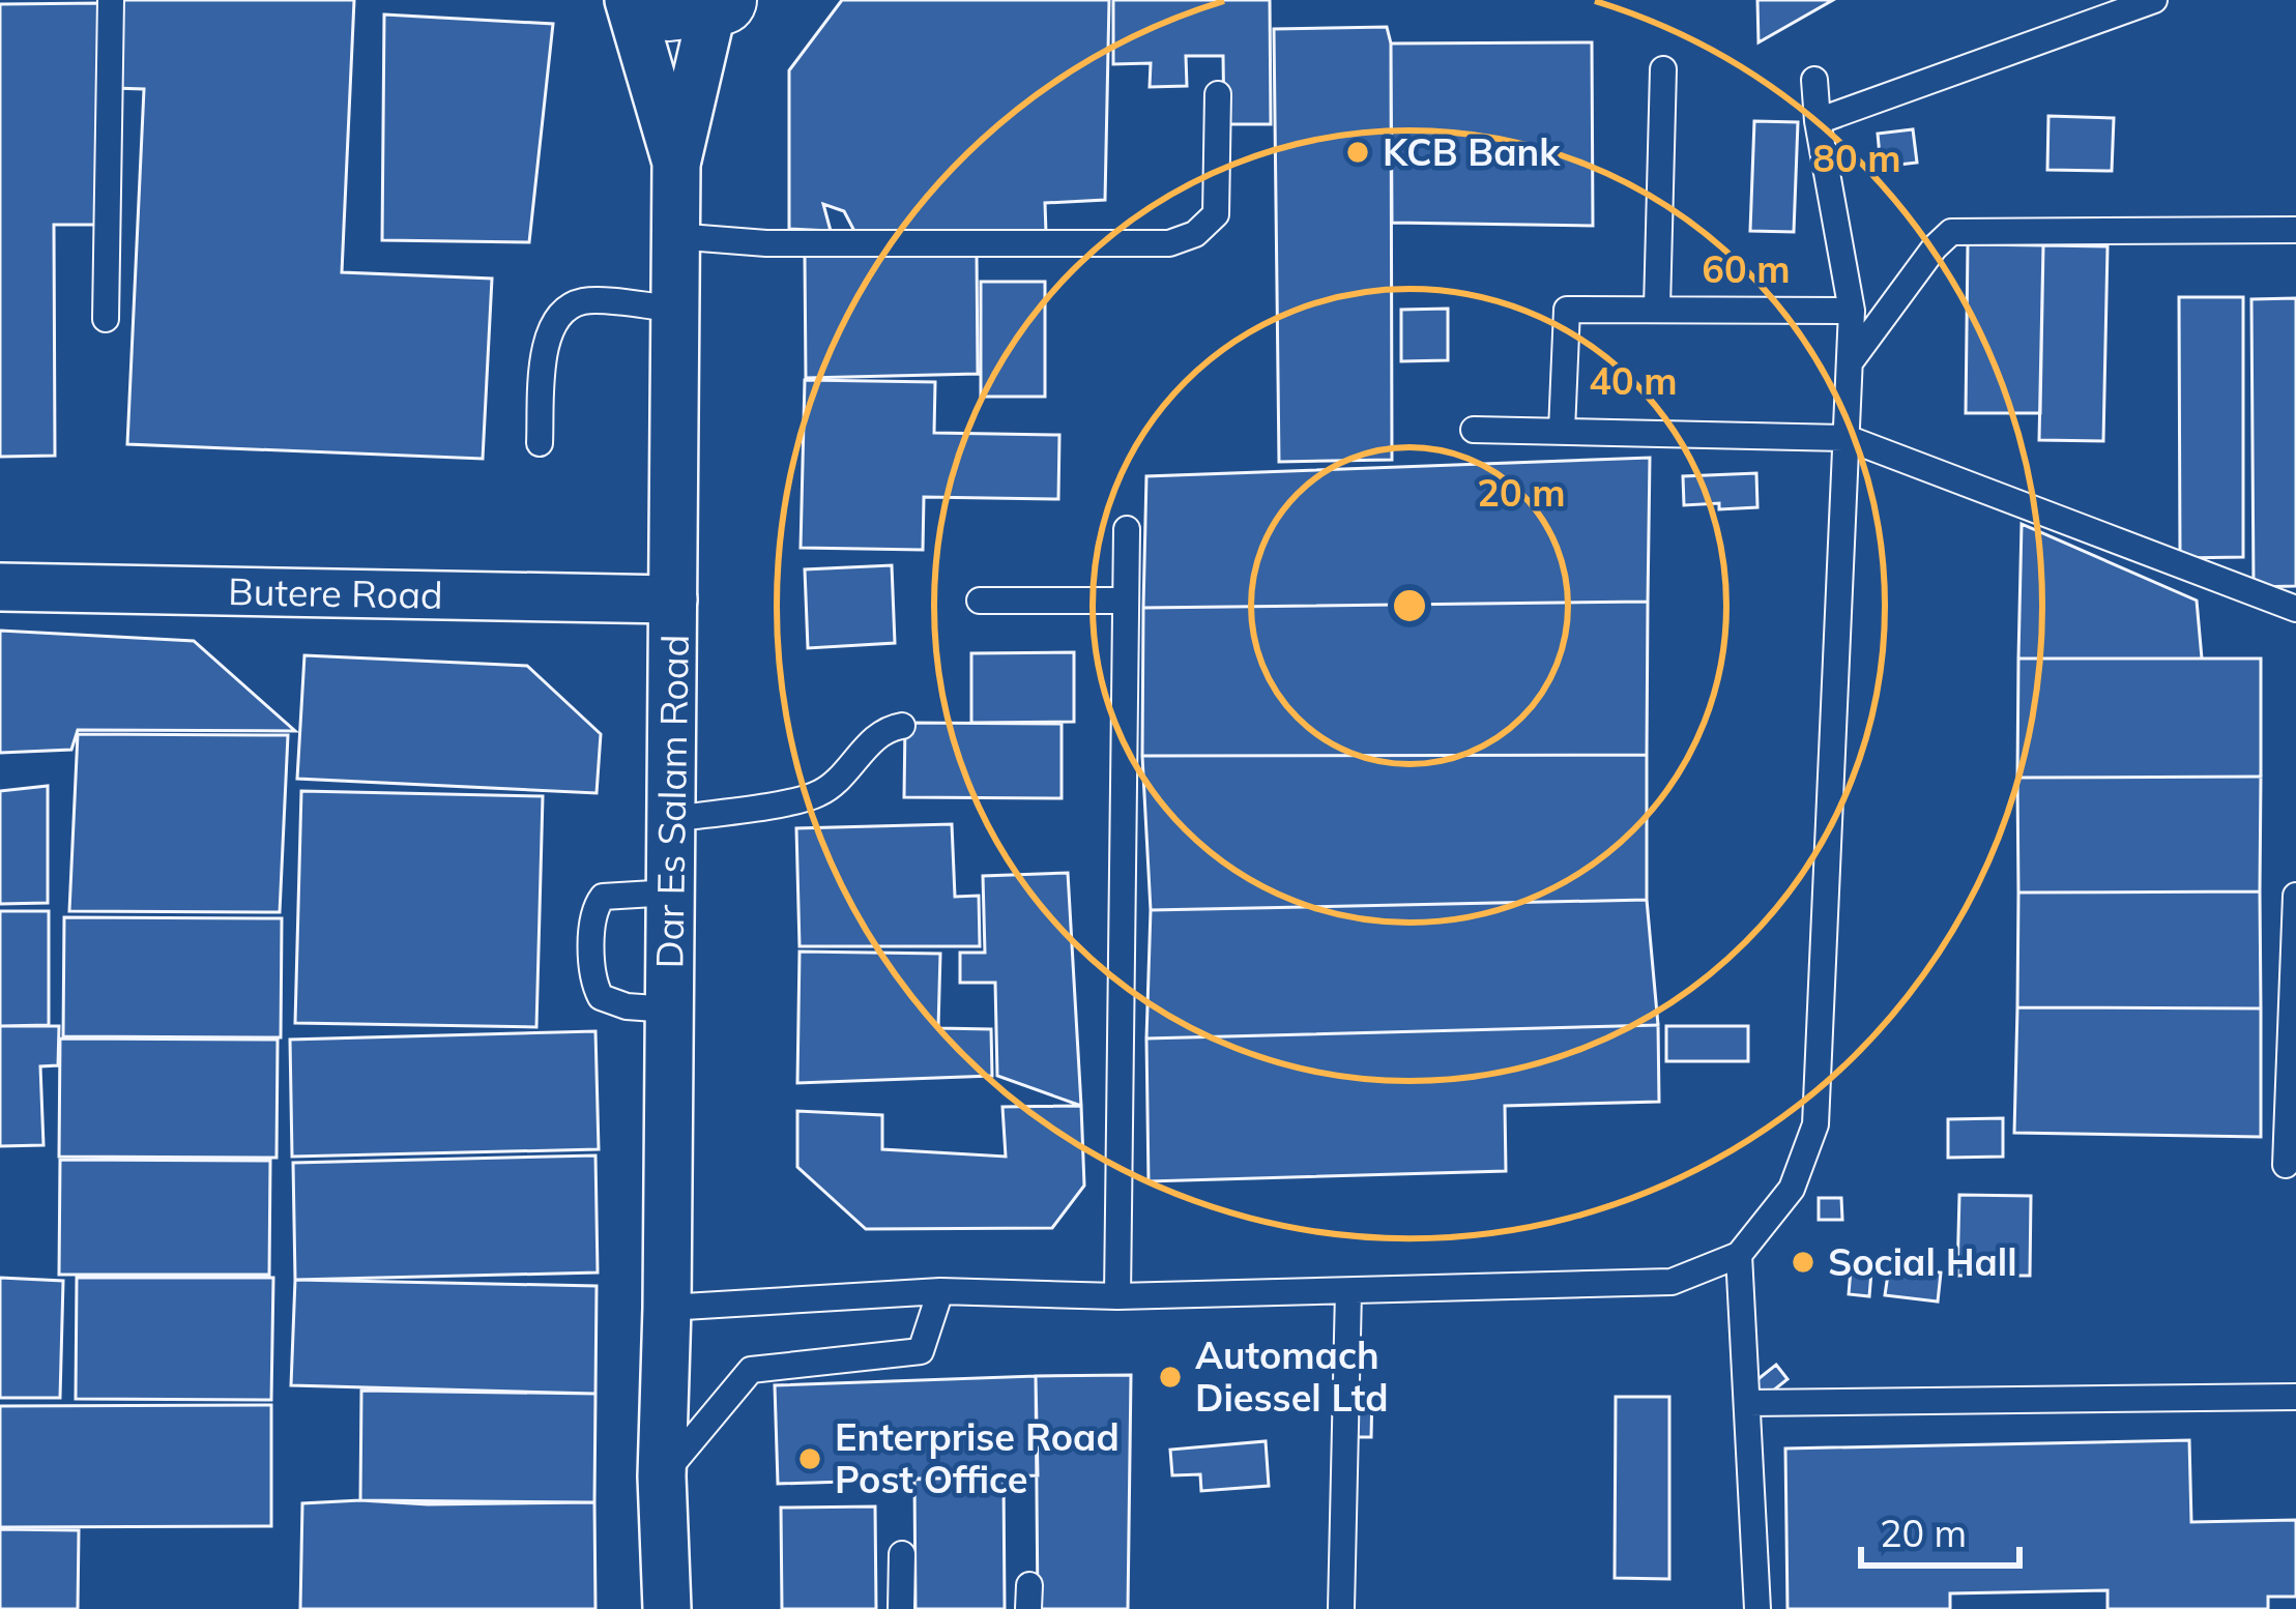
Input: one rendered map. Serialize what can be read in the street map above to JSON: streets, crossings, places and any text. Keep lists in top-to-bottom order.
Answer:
{
  "streets": {
    "street": ["Butere Road", "Dar Es Salam Road"]
  },
  "crossings": [
    ["Butere Road", "Dar Es Salam Road"]
  ],
  "places": [
    "KCB Bank",
    "Social Hall",
    "Automach Diessel Ltd",
    "Enterprise Road Post Office"
  ],
  "scale_bar": "20 m",
  "rings": [
    "80 m",
    "60 m",
    "40 m",
    "20 m"
  ]
}
